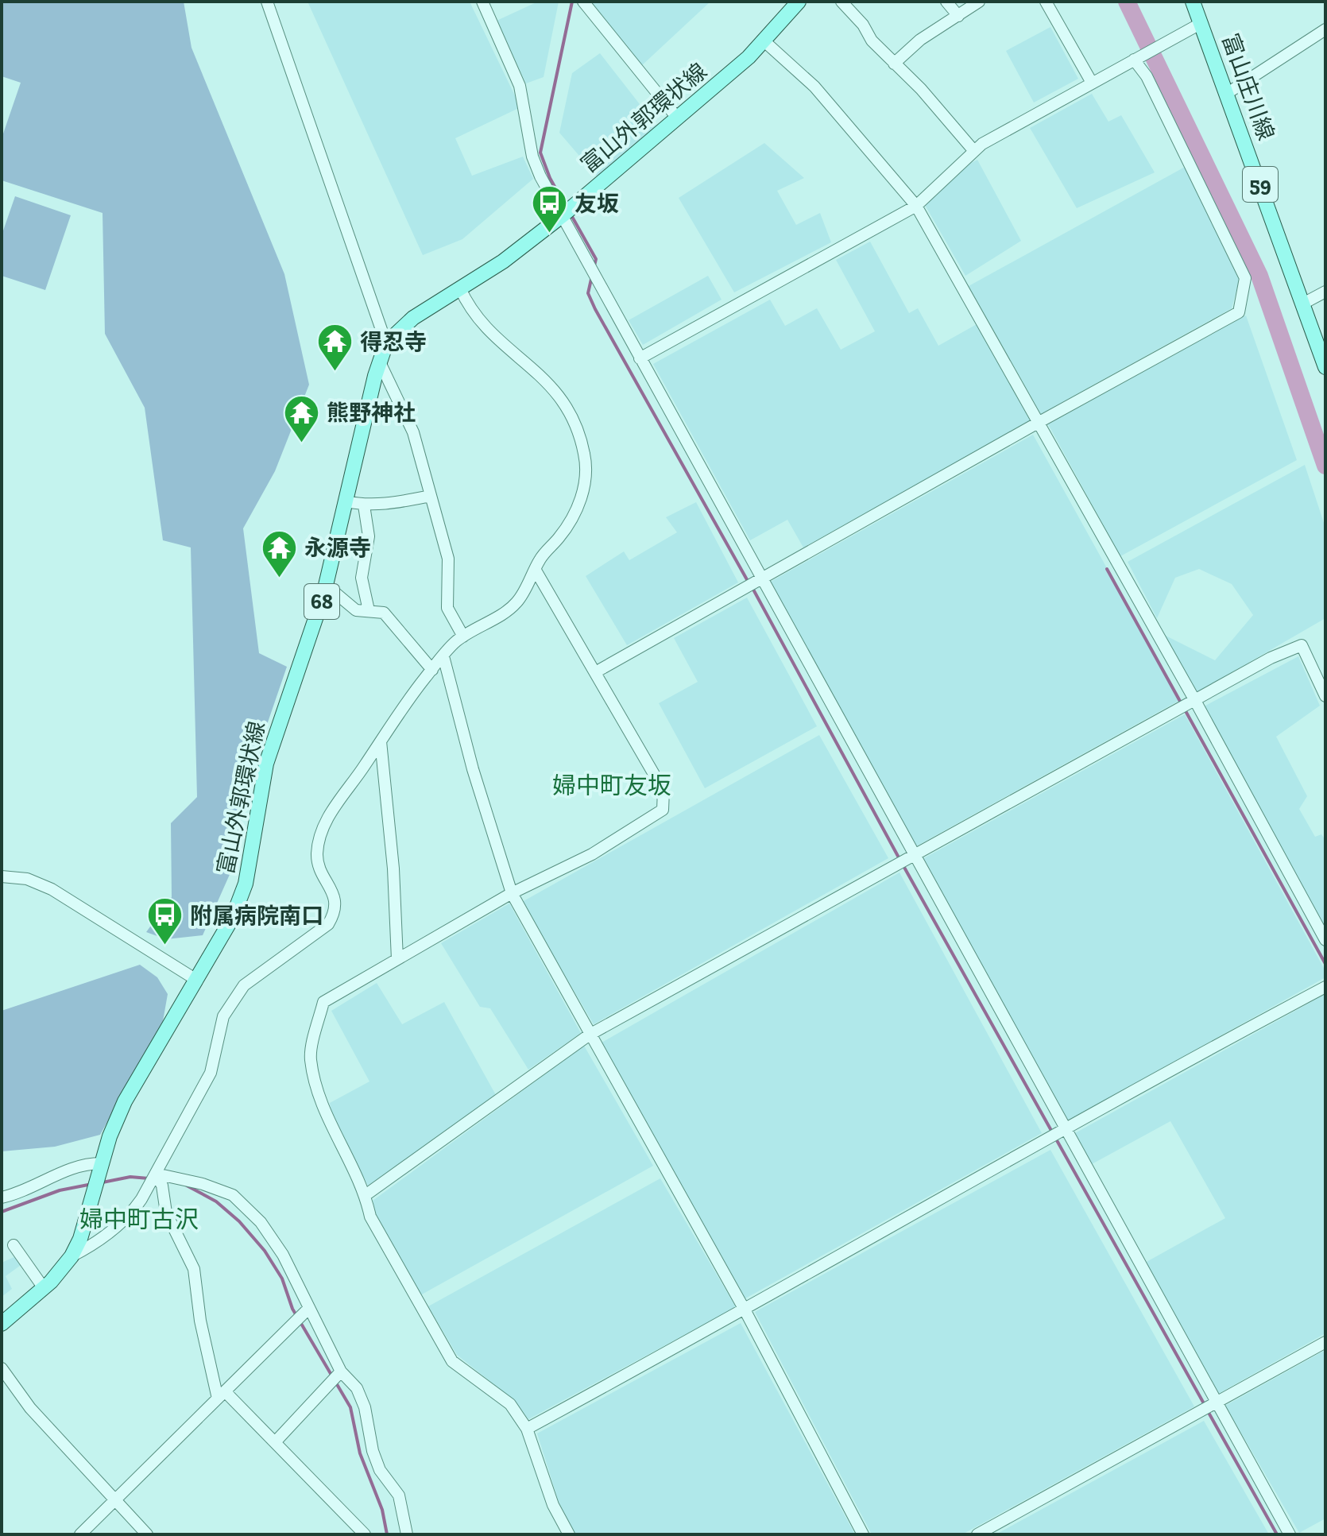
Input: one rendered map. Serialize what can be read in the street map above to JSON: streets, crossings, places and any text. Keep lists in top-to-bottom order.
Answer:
{
  "streets": {
    "main road": [
      "富山庄川線",
      "富山外郭環状線",
      "59",
      "68"
    ]
  },
  "districts": ["婦中町友坂", "婦中町古沢"],
  "places": {
    "bus stop": ["友坂", "附属病院南口"],
    "temple": ["得忍寺", "熊野神社", "永源寺"]
  }
}
